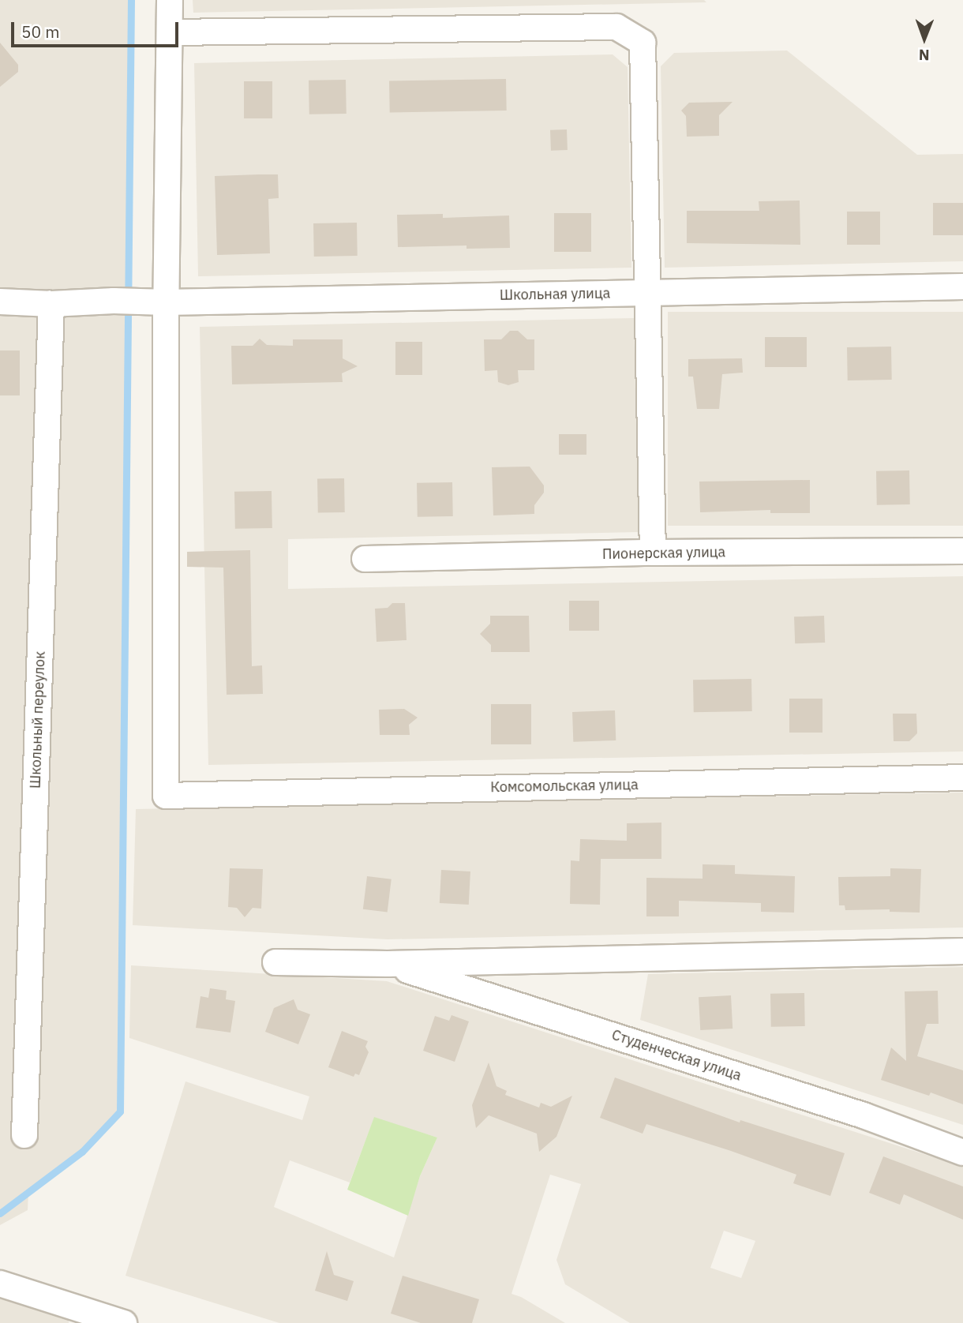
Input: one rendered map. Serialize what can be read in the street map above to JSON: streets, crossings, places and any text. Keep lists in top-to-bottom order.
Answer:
{
  "streets": {
    "street": [
      "Школьная улица",
      "Пионерская улица",
      "Школьный переулок",
      "Комсомольская улица",
      "Студенческая улица"
    ]
  },
  "crossings": [
    ["Школьная улица", "Школьный переулок"],
    ["Школьная улица", "Комсомольская улица"]
  ],
  "scale_bar": "50 m",
  "north": "bottom"
}
